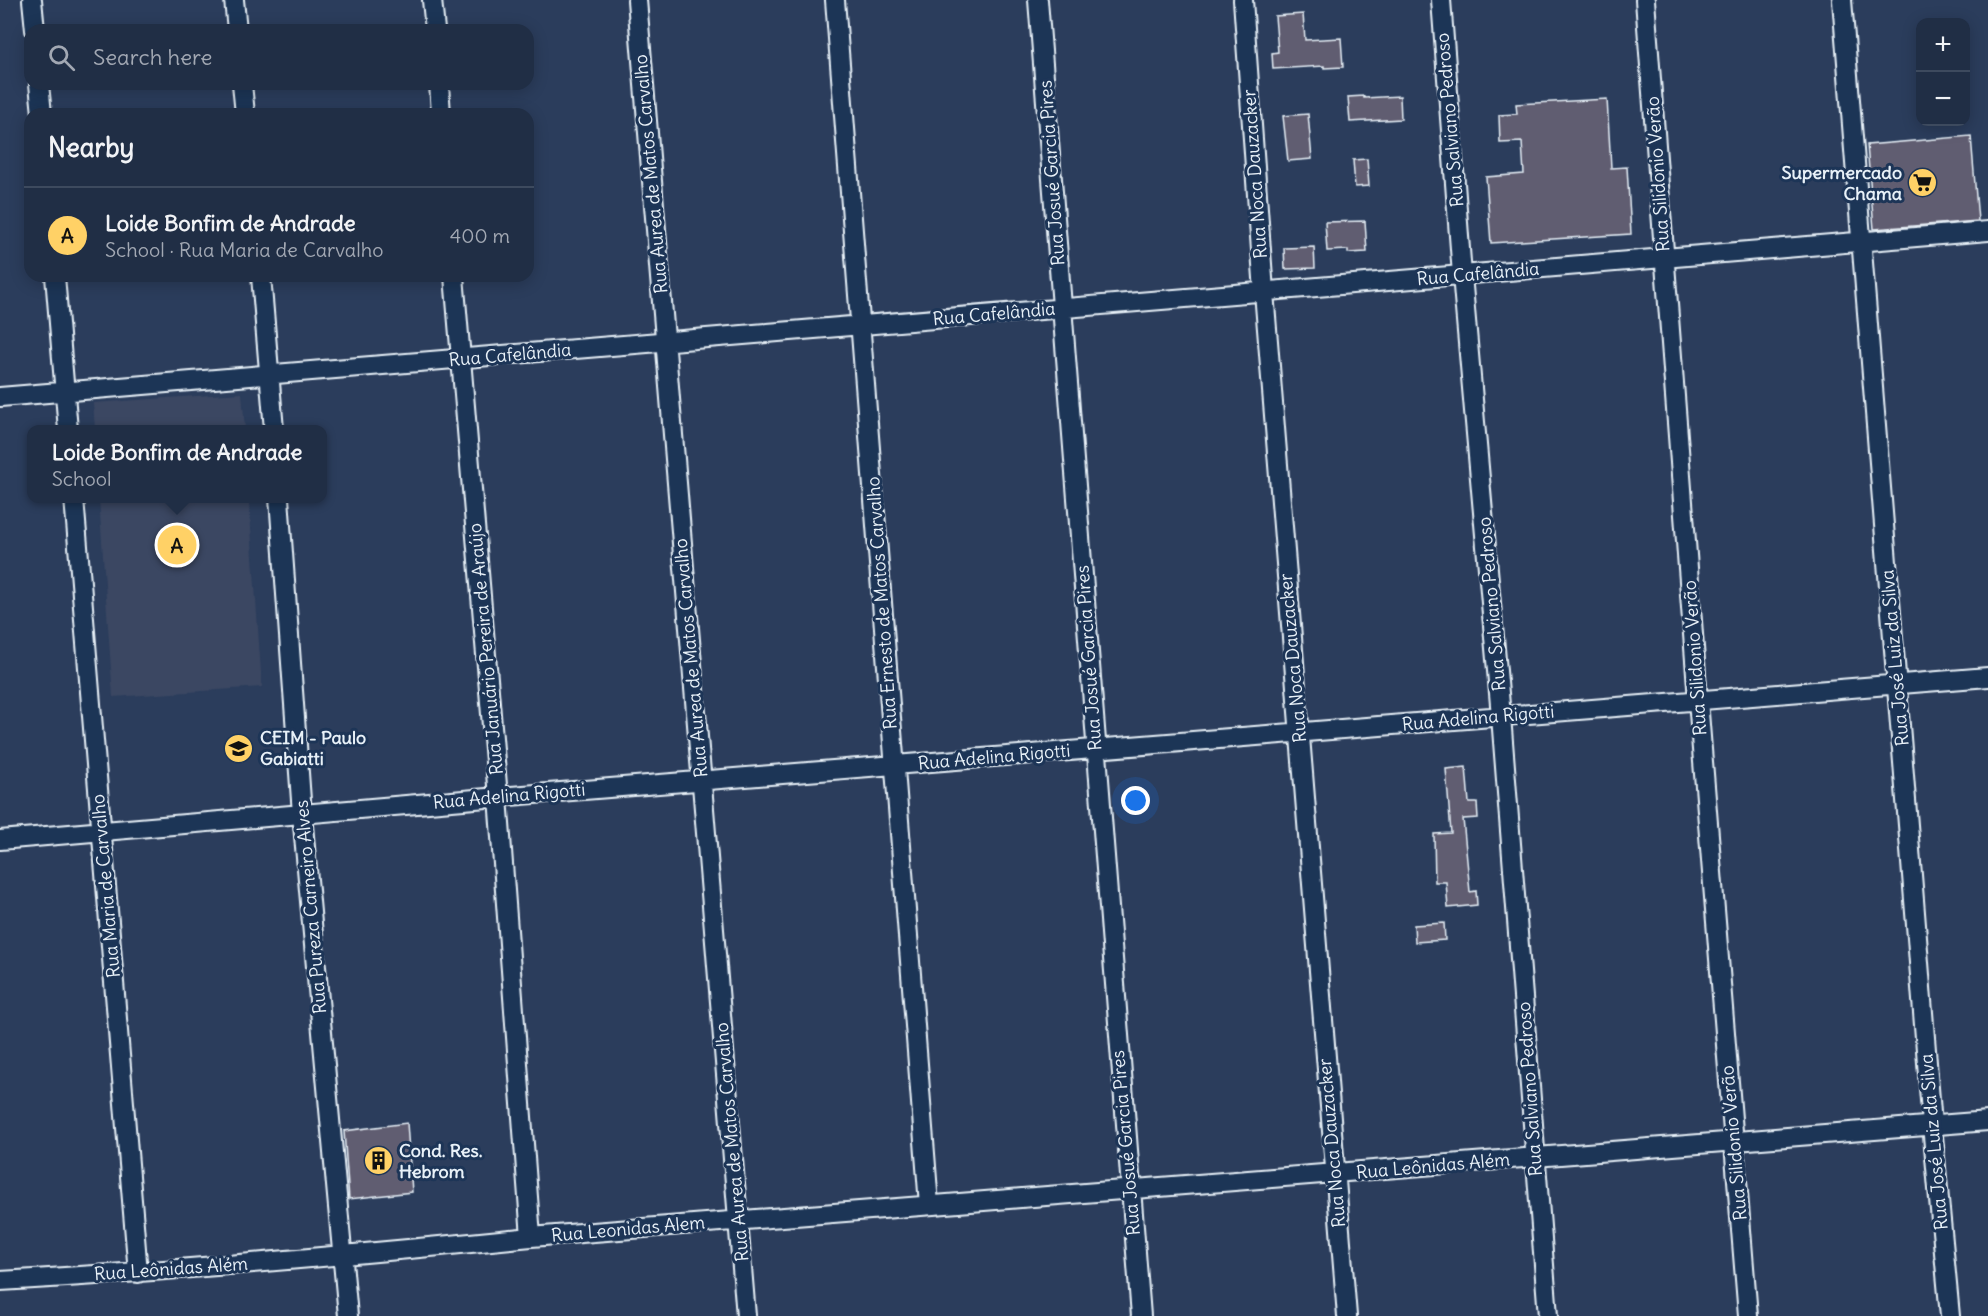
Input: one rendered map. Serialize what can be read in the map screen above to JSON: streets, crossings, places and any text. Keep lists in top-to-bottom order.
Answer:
{
  "streets": {
    "street": [
      "Rua Salviano Pedroso",
      "Rua Josué Garcia Pires",
      "Rua Aurea de Matos Carvalho",
      "Rua Noca Dauzacker",
      "Rua Silidonio Verão",
      "Rua Cafelândia",
      "Rua Ernesto de Matos Carvalho",
      "Rua Januário Pereira de Araújo",
      "Rua José Luiz da Silva",
      "Rua Adelina Rigotti",
      "Rua Maria de Carvalho",
      "Rua Pureza Carneiro Alves",
      "Rua Leônidas Além",
      "Rua Leonidas Alem"
    ]
  },
  "crossings": [
    ["Rua Salviano Pedroso", "Rua Cafelândia"],
    ["Rua Salviano Pedroso", "Rua Adelina Rigotti"],
    ["Rua Salviano Pedroso", "Rua Leônidas Além"],
    ["Rua Josué Garcia Pires", "Rua Cafelândia"],
    ["Rua Josué Garcia Pires", "Rua Adelina Rigotti"],
    ["Rua Josué Garcia Pires", "Rua Leônidas Além"],
    ["Rua Josué Garcia Pires", "Rua Leonidas Alem"],
    ["Rua Aurea de Matos Carvalho", "Rua Cafelândia"],
    ["Rua Aurea de Matos Carvalho", "Rua Adelina Rigotti"],
    ["Rua Aurea de Matos Carvalho", "Rua Leonidas Alem"],
    ["Rua Noca Dauzacker", "Rua Cafelândia"],
    ["Rua Noca Dauzacker", "Rua Adelina Rigotti"],
    ["Rua Noca Dauzacker", "Rua Leônidas Além"],
    ["Rua Silidonio Verão", "Rua Cafelândia"],
    ["Rua Silidonio Verão", "Rua Adelina Rigotti"],
    ["Rua Silidonio Verão", "Rua Leônidas Além"],
    ["Rua Cafelândia", "Rua Ernesto de Matos Carvalho"],
    ["Rua Cafelândia", "Rua Januário Pereira de Araújo"],
    ["Rua Cafelândia", "Rua José Luiz da Silva"],
    ["Rua Ernesto de Matos Carvalho", "Rua Adelina Rigotti"],
    ["Rua Ernesto de Matos Carvalho", "Rua Leonidas Alem"],
    ["Rua Januário Pereira de Araújo", "Rua Adelina Rigotti"],
    ["Rua Januário Pereira de Araújo", "Rua Leonidas Alem"],
    ["Rua José Luiz da Silva", "Rua Adelina Rigotti"],
    ["Rua José Luiz da Silva", "Rua Leônidas Além"],
    ["Rua Adelina Rigotti", "Rua Maria de Carvalho"],
    ["Rua Adelina Rigotti", "Rua Pureza Carneiro Alves"],
    ["Rua Maria de Carvalho", "Rua Leônidas Além"],
    ["Rua Pureza Carneiro Alves", "Rua Leônidas Além"],
    ["Rua Pureza Carneiro Alves", "Rua Leonidas Alem"],
    ["Rua Leônidas Além", "Rua Leonidas Alem"]
  ],
  "places": {
    "supermarket": ["Supermercado Chama"],
    "school or university": ["CEIM - Paulo Gabiatti"],
    "building": ["Cond. Res. Hebrom"]
  },
  "page": {
    "map_buttons": ["+", "−"],
    "search": "Search here",
    "heading": "Nearby",
    "list": [
      {
        "mark": "A",
        "name": "Loide Bonfim de Andrade",
        "note": "School · Rua Maria de Carvalho",
        "value": "400 m"
      }
    ],
    "popup": ["Loide Bonfim de Andrade", "School"],
    "pins": "A"
  }
}
